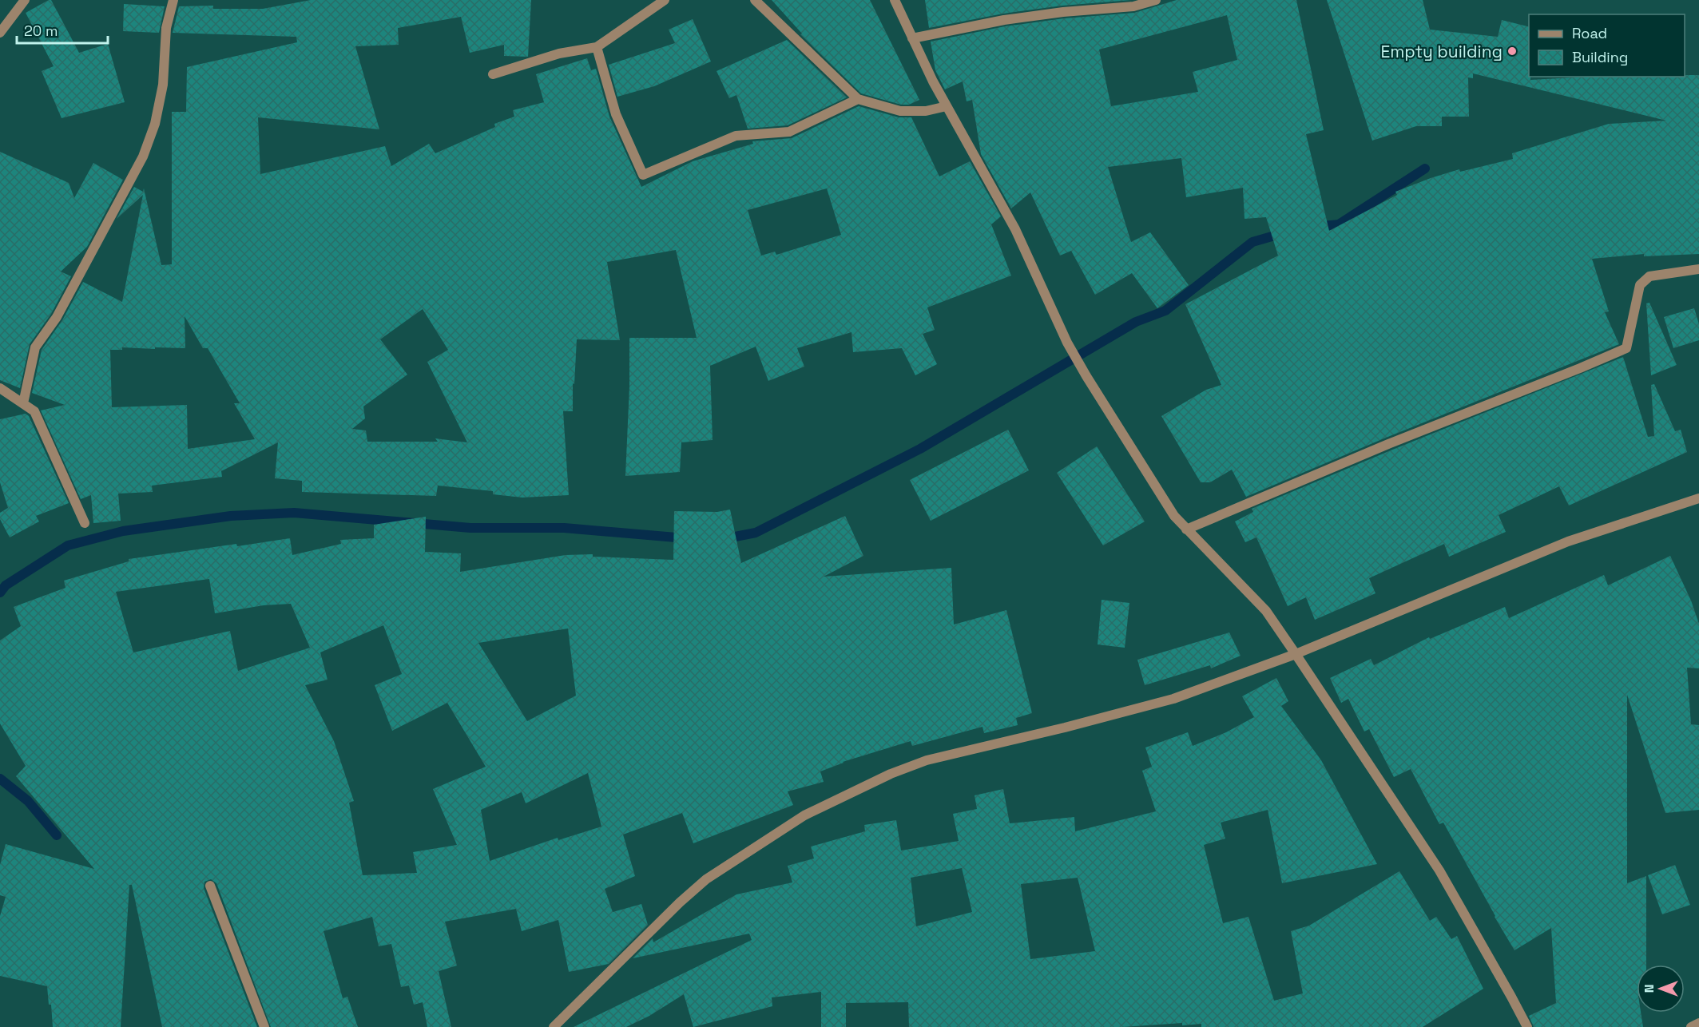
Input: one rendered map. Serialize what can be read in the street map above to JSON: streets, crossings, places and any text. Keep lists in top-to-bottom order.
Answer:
{
  "places": ["Empty building"],
  "legend": ["Road", "Building"],
  "scale_bar": "20 m",
  "north": "left"
}
